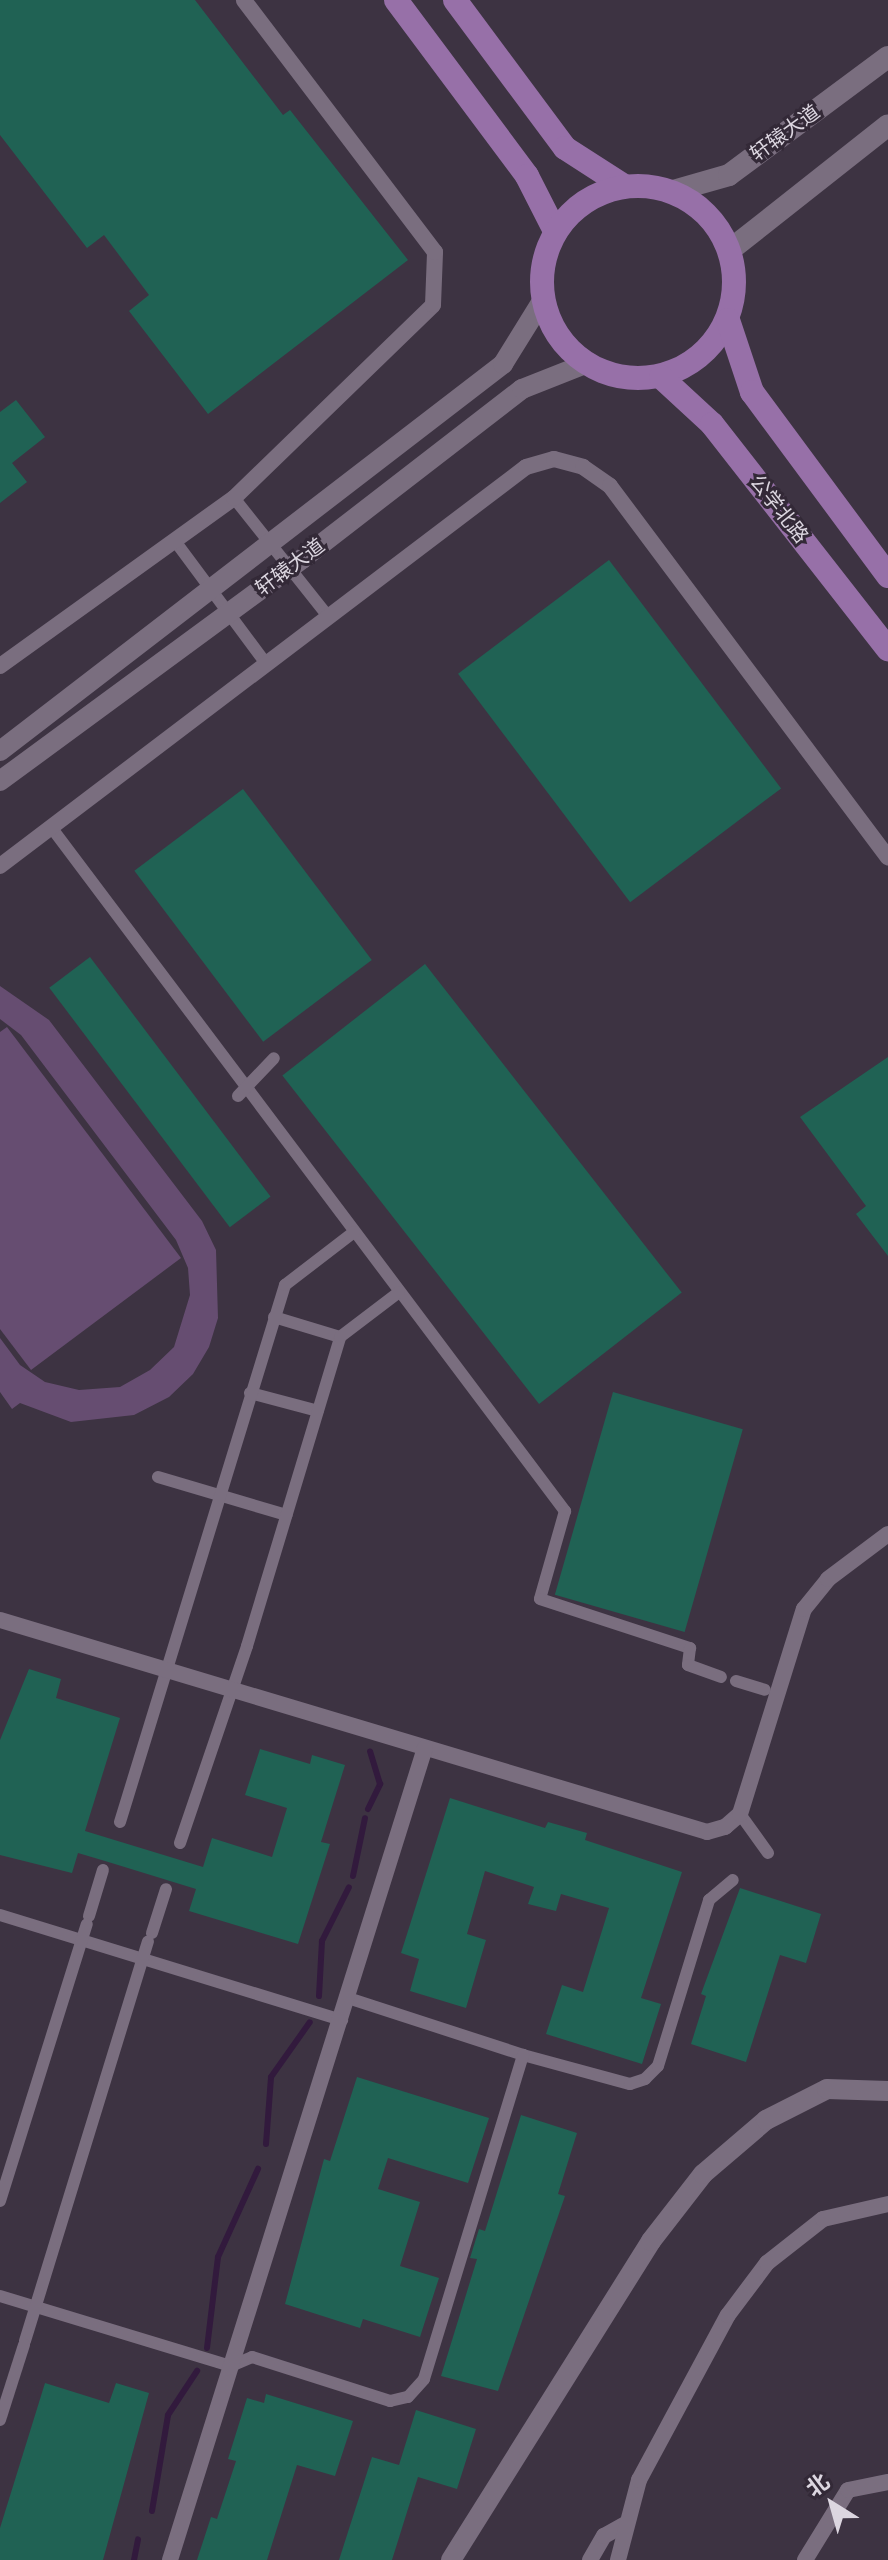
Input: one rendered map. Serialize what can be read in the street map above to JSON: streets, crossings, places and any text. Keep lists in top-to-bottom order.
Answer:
{
  "streets": {
    "main road": ["轩辕大道", "公学北路"]
  },
  "crossings": [
    ["轩辕大道", "公学北路"]
  ],
  "north": "top left"
}
